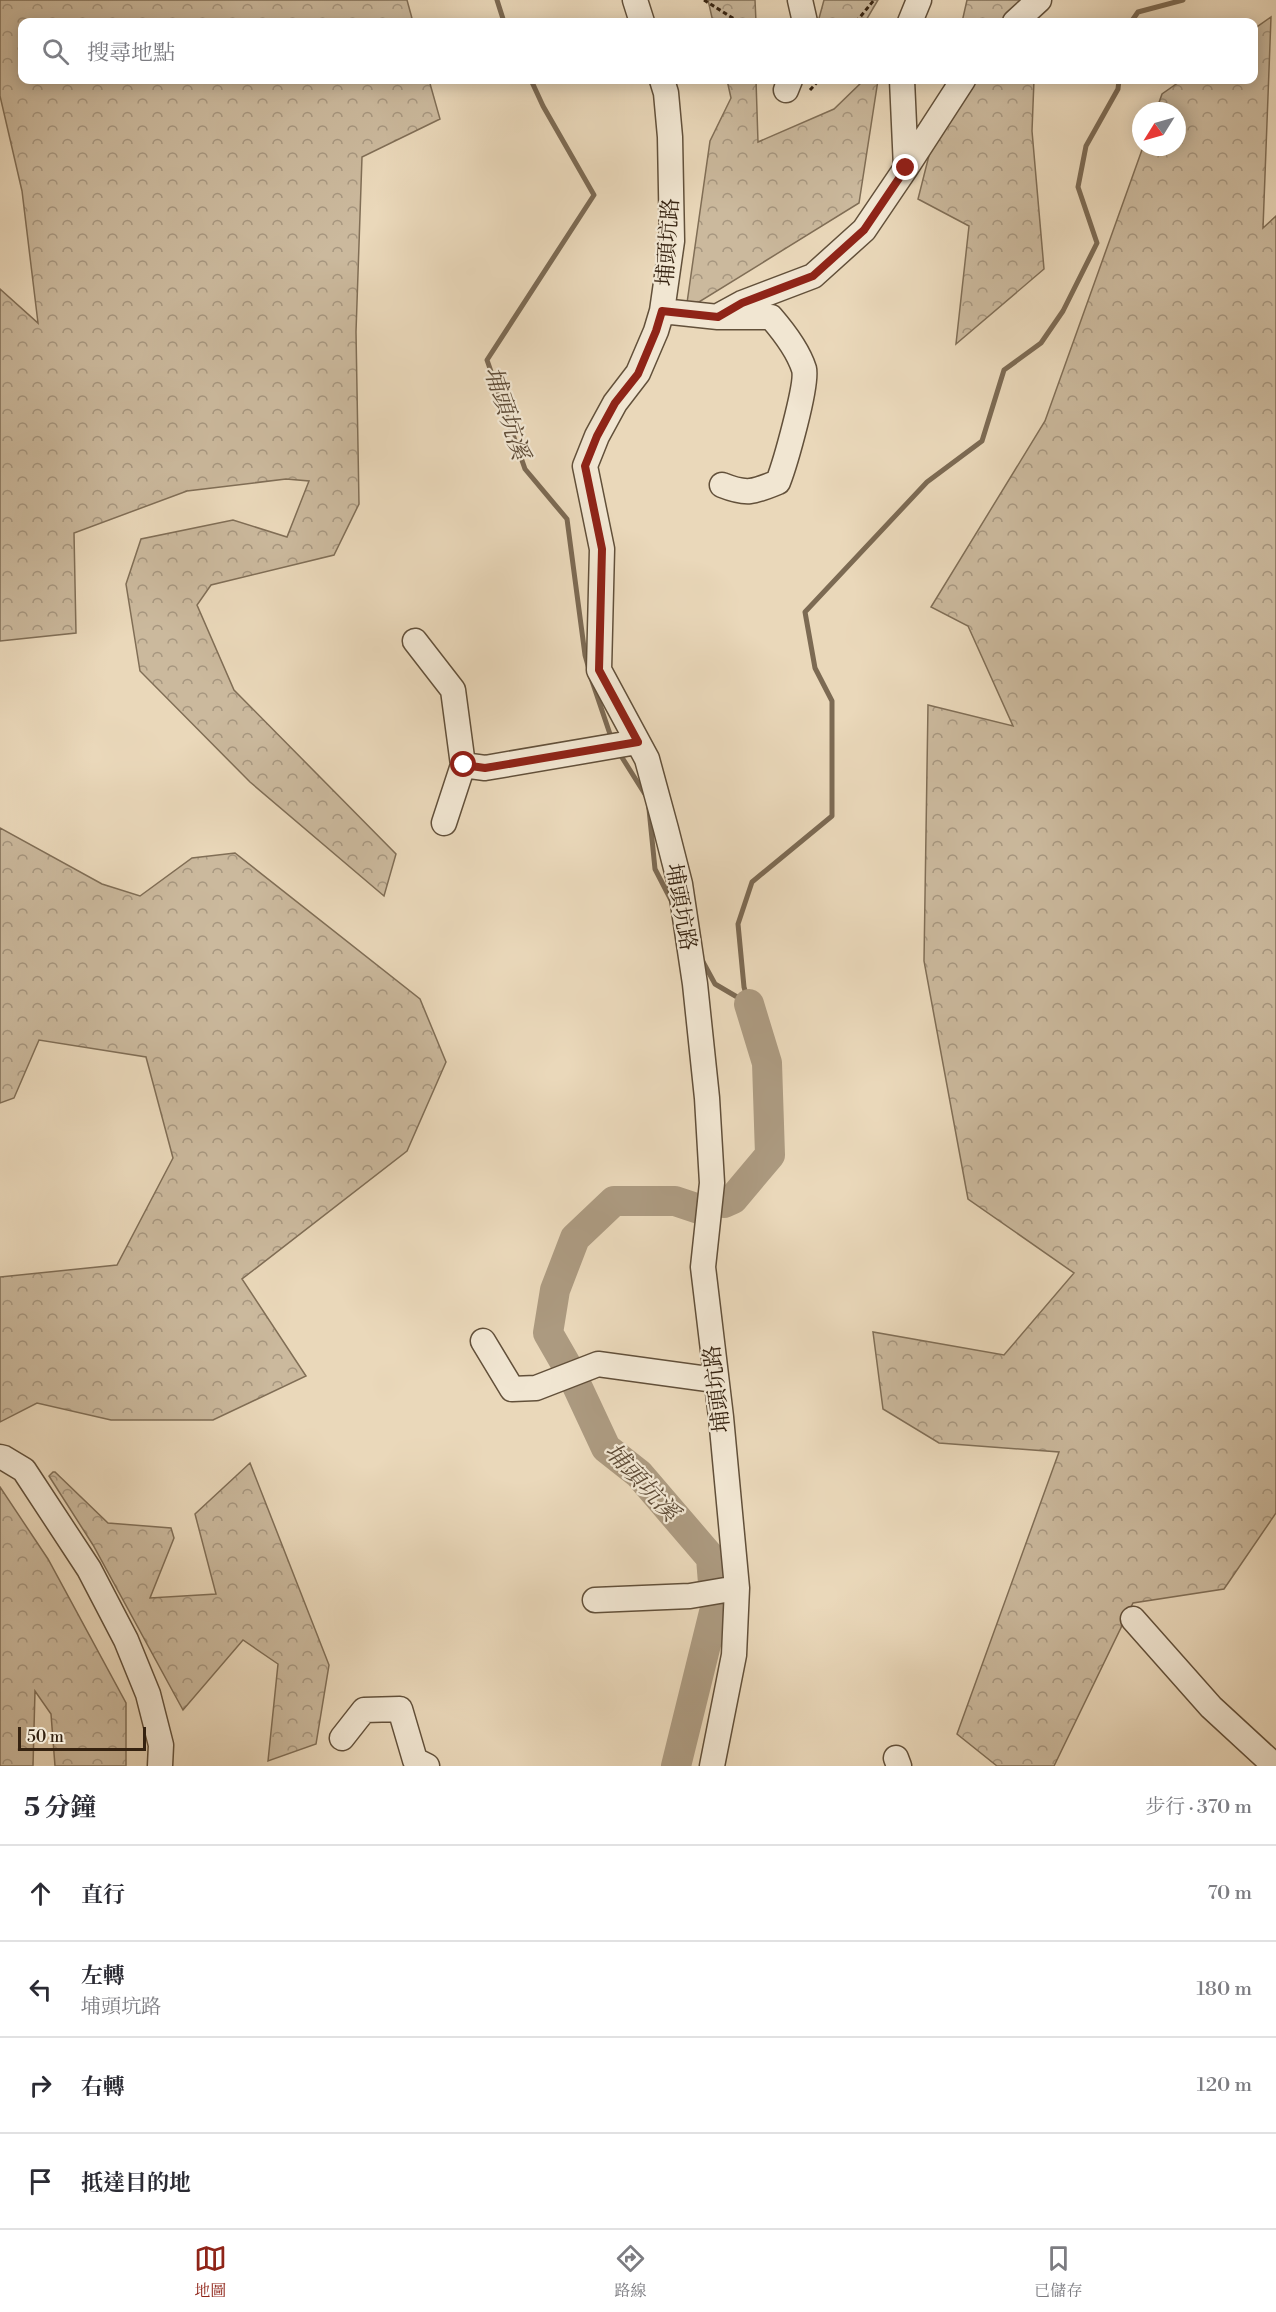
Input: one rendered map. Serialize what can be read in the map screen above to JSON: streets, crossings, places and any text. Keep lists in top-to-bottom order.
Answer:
{
  "streets": {
    "street": ["埔頭坑路"]
  },
  "water": ["埔頭坑溪"],
  "scale_bar": "50 m",
  "north": "bottom left",
  "page": {
    "search": "搜尋地點",
    "scale": "50 m",
    "heading": ["5 分鐘", "步行 · 370 m"],
    "list": [
      ["直行", "70 m"],
      ["左轉", "埔頭坑路", "180 m"],
      ["右轉", "120 m"],
      "抵達目的地"
    ],
    "nav": ["地圖", "路線", "已儲存"]
  }
}
